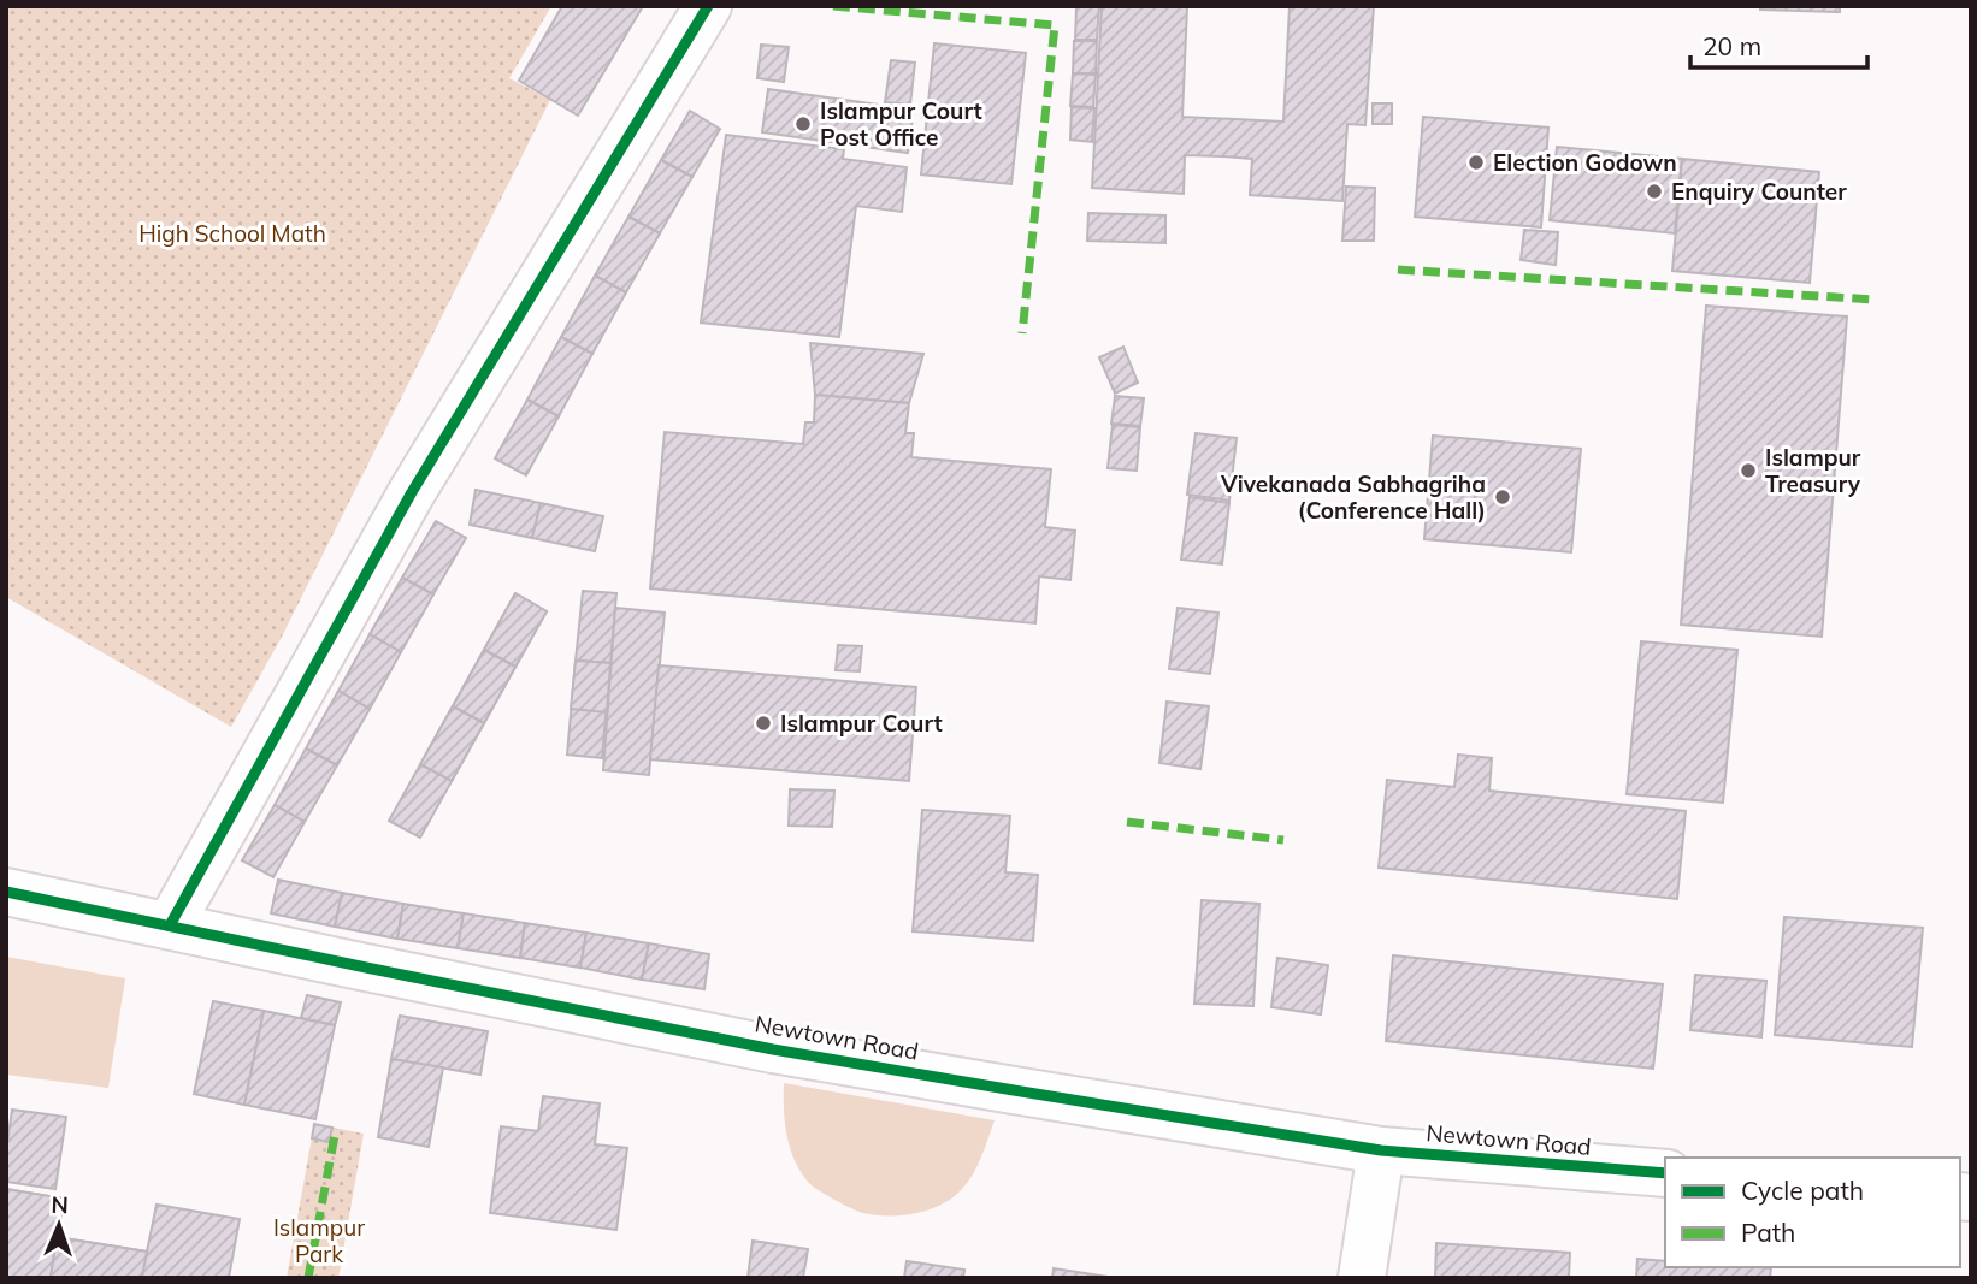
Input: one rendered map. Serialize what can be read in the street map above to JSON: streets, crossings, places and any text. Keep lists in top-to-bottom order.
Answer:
{
  "streets": {
    "street": ["Newtown Road"]
  },
  "parks": ["High School Math", "Islampur Park"],
  "places": [
    "Islampur Court Post Office",
    "Election Godown",
    "Enquiry Counter",
    "Islampur Treasury",
    "Vivekanada Sabhagriha (Conference Hall)",
    "Islampur Court"
  ],
  "legend": ["Cycle path", "Path"],
  "scale_bar": "20 m",
  "north": "top"
}
